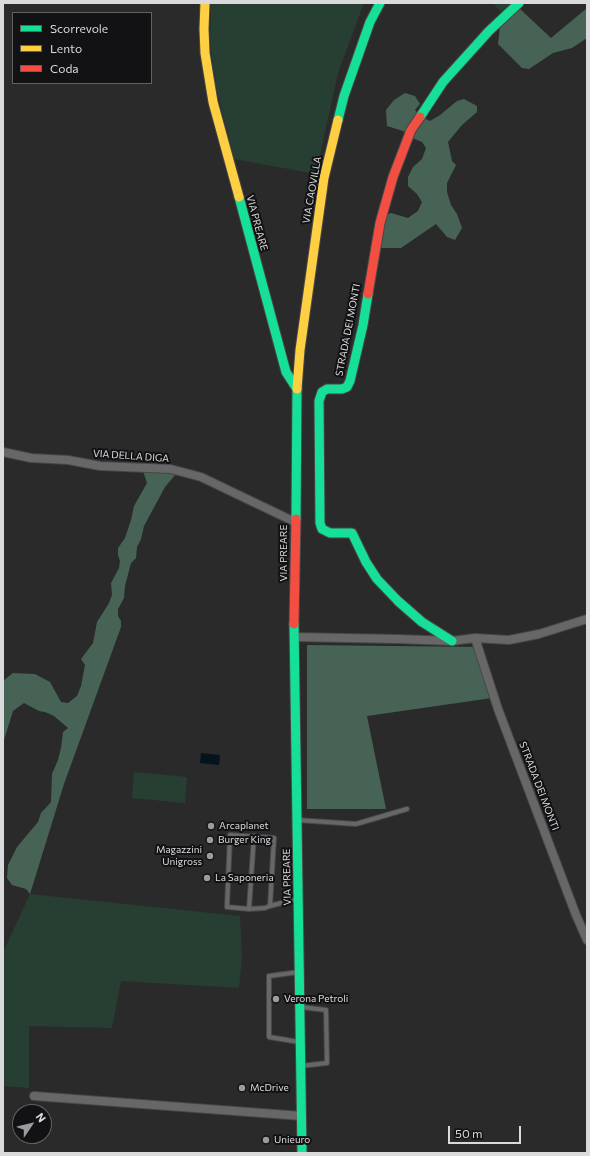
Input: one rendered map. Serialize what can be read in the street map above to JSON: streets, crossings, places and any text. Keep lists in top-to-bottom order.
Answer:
{
  "streets": {
    "main road": ["VIA CAOVILLA", "VIA PREARE", "STRADA DEI MONTI"],
    "street": ["VIA DELLA DIGA"]
  },
  "crossings": [
    ["VIA CAOVILLA", "VIA PREARE"],
    ["VIA PREARE", "VIA DELLA DIGA"]
  ],
  "places": [
    "Arcaplanet",
    "Burger King",
    "Magazzini Unigross",
    "La Saponeria",
    "Verona Petroli",
    "McDrive",
    "Unieuro"
  ],
  "legend": ["Scorrevole", "Lento", "Coda"],
  "scale_bar": "50 m",
  "north": "top right"
}
